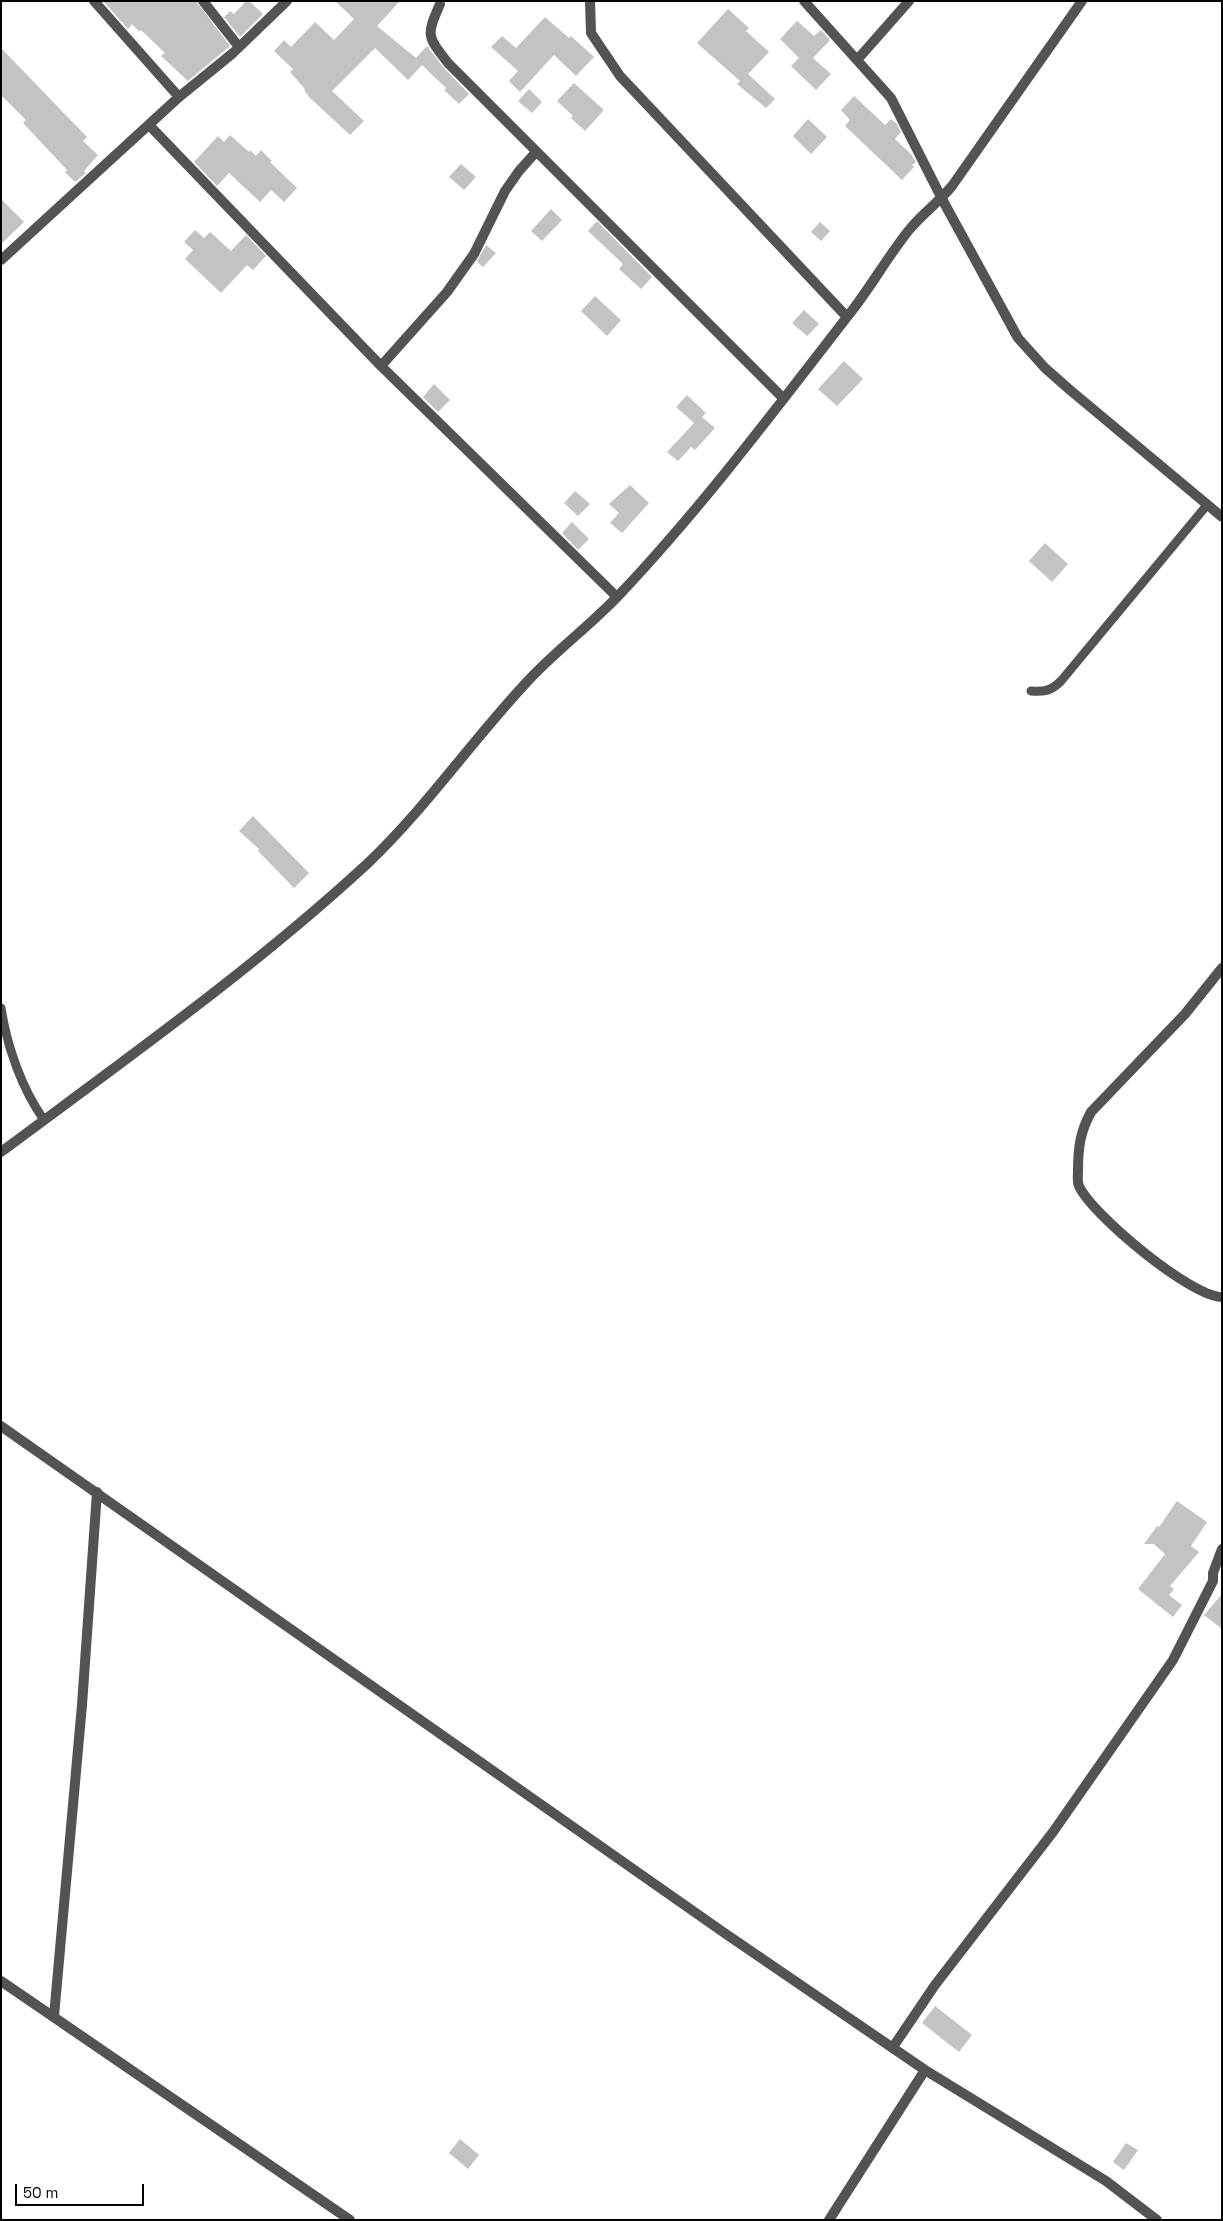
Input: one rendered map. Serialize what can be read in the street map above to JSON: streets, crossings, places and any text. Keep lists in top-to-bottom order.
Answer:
{
  "scale_bar": "50 m"
}
